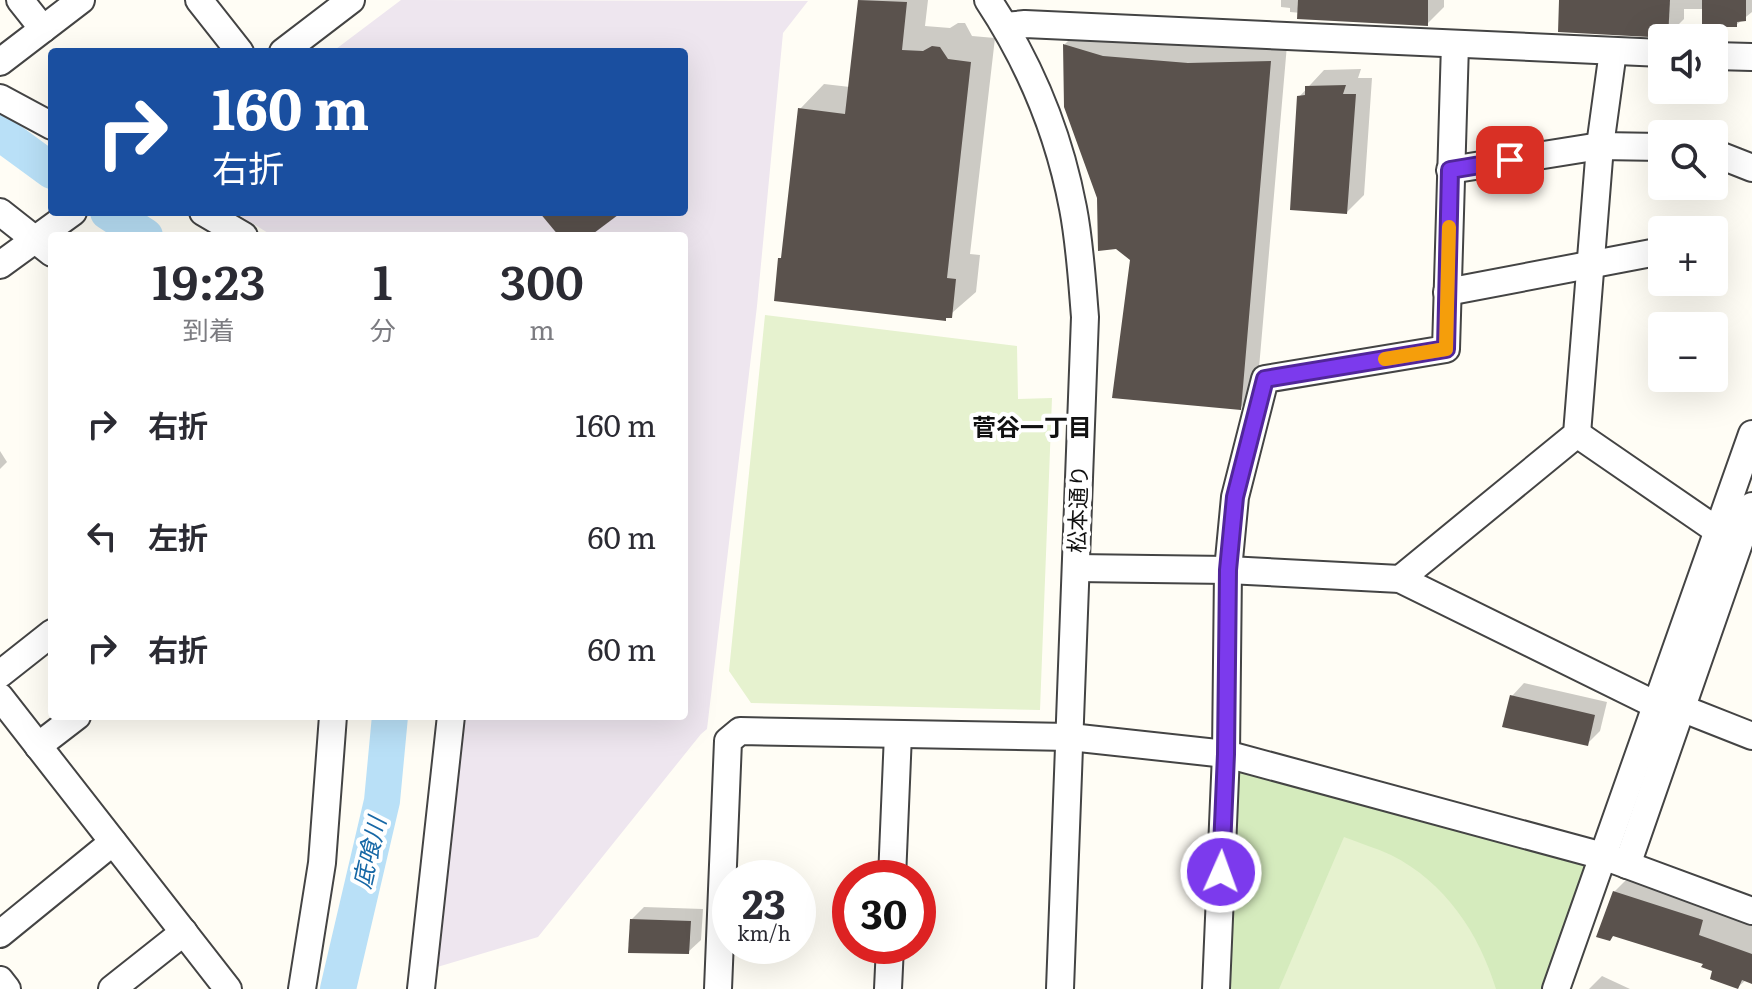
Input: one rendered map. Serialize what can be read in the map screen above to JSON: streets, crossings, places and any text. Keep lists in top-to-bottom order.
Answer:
{
  "streets": {
    "street": ["松本通り"]
  },
  "districts": ["菅谷一丁目"],
  "water": ["底喰川"],
  "page": {
    "map_buttons": ["+", "−"],
    "turn": ["160 m", "右折"],
    "eta": [
      "19:23",
      "到着",
      "1",
      "分",
      "300",
      "m"
    ],
    "list": [
      {
        "name": "右折",
        "value": "160 m"
      },
      {
        "name": "左折",
        "value": "60 m"
      },
      {
        "name": "右折",
        "value": "60 m"
      }
    ],
    "speed": "23 km/h",
    "limit": "30"
  }
}
